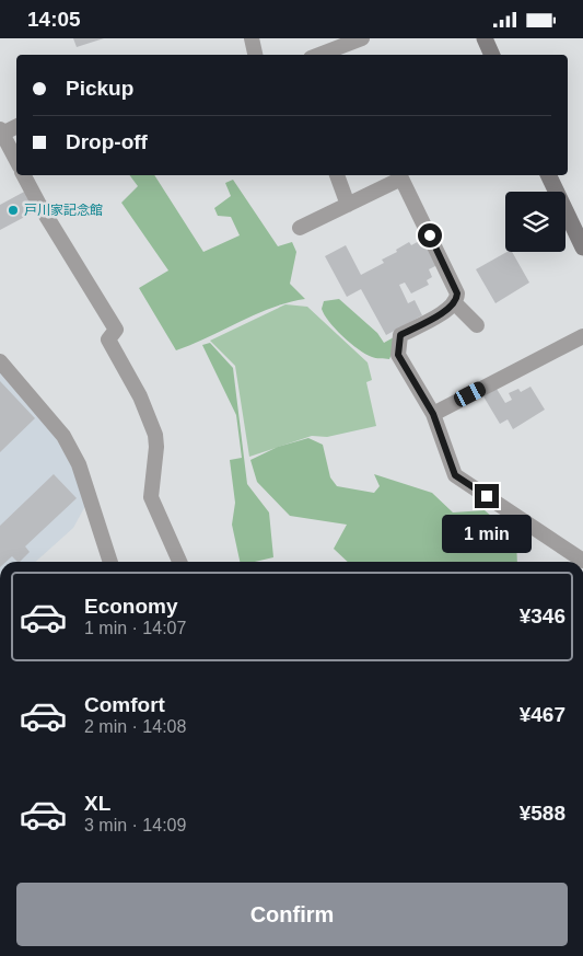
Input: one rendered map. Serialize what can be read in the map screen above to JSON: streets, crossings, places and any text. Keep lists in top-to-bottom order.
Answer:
{
  "places": ["戸川家記念館"],
  "page": {
    "status": "14:05",
    "banner": ["Pickup", "Drop-off"],
    "bubble": "1 min",
    "list": [
      {
        "name": "Economy",
        "note": "1 min · 14:07",
        "value": "¥346"
      },
      {
        "name": "Comfort",
        "note": "2 min · 14:08",
        "value": "¥467"
      },
      {
        "name": "XL",
        "note": "3 min · 14:09",
        "value": "¥588"
      }
    ],
    "buttons": "Confirm"
  }
}
